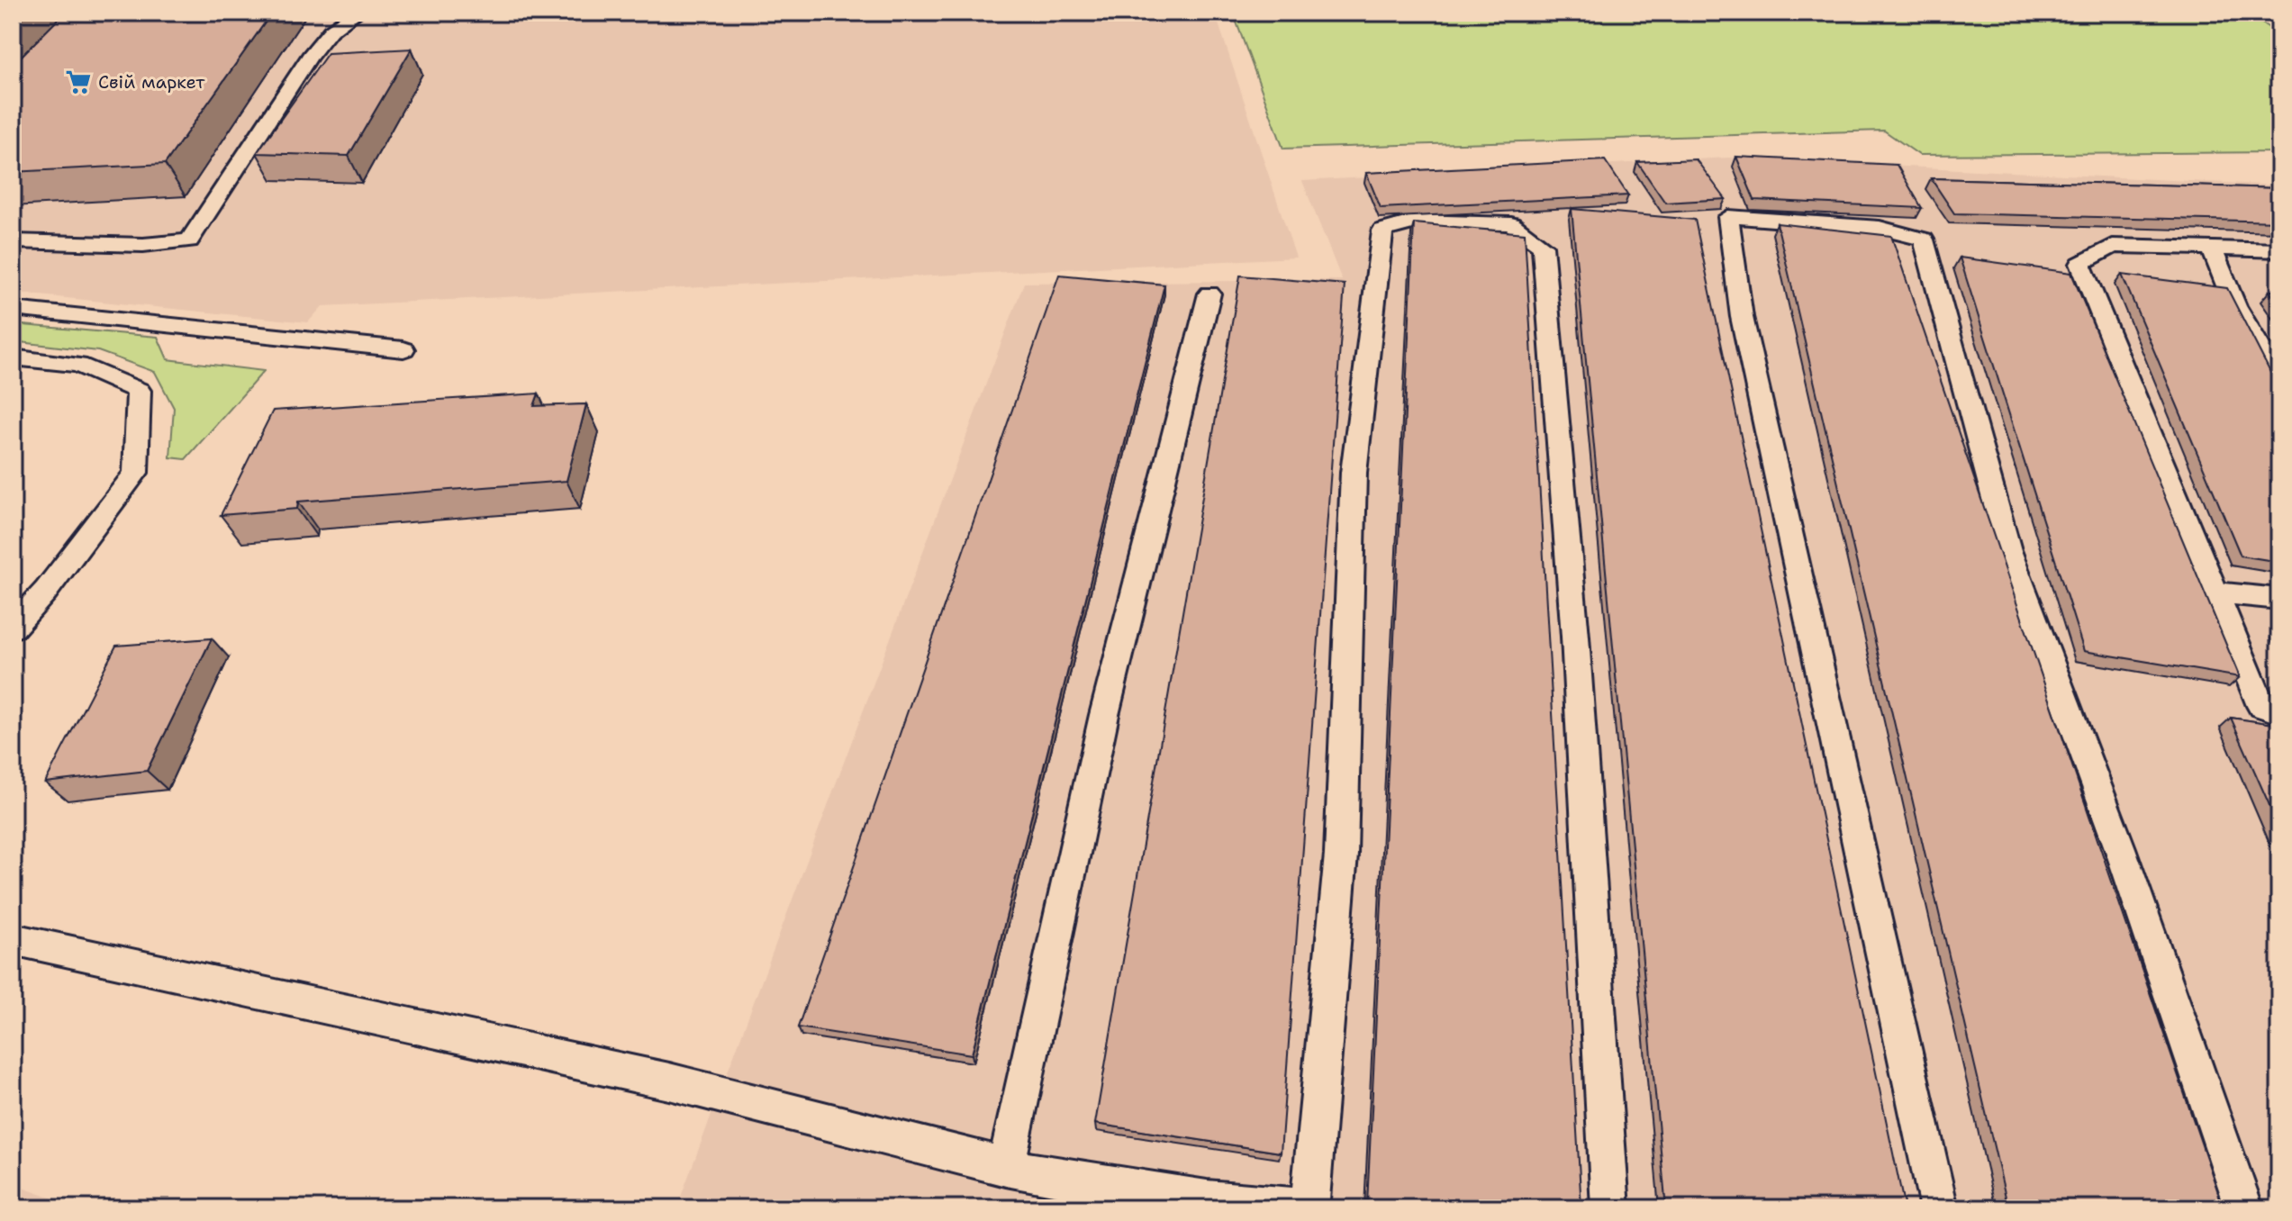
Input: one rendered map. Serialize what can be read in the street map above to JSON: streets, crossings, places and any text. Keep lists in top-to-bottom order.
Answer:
{
  "places": {
    "supermarket": ["Свiй маркет"]
  }
}
